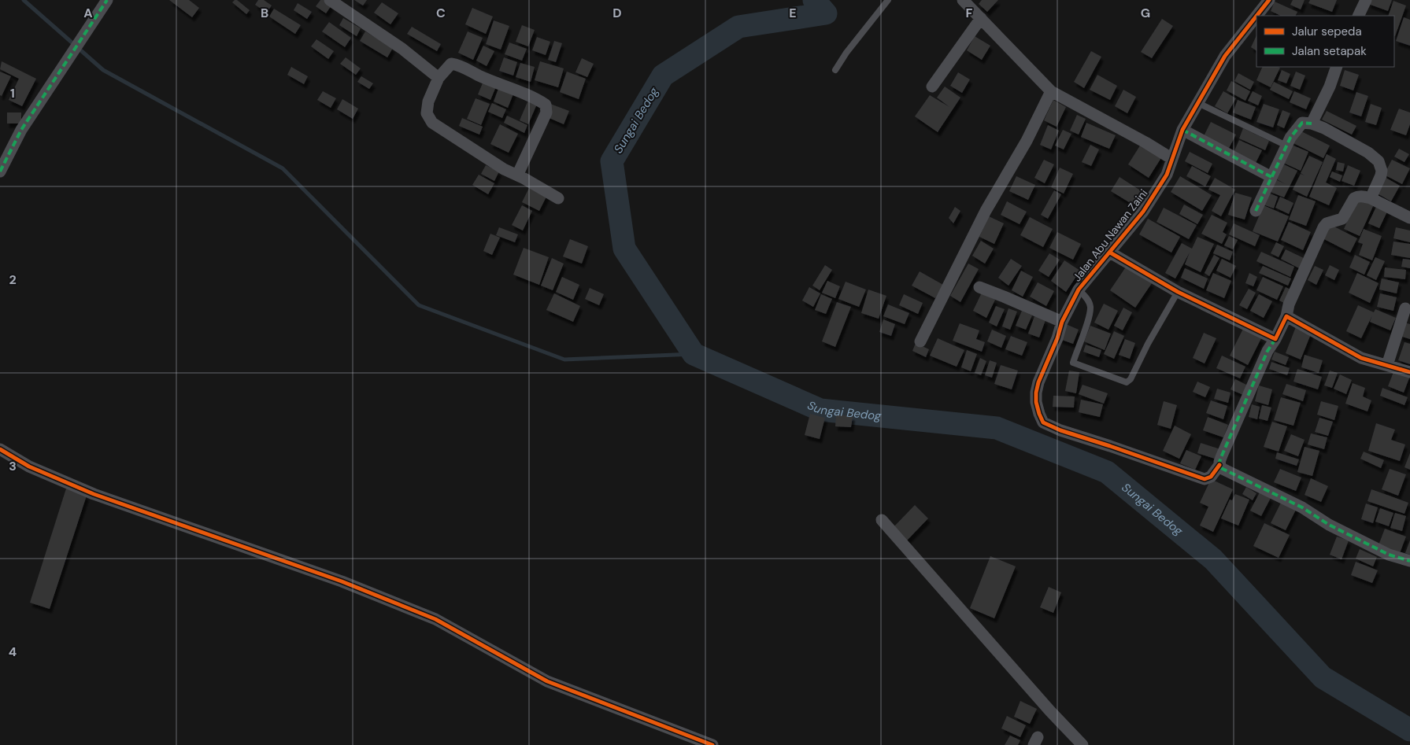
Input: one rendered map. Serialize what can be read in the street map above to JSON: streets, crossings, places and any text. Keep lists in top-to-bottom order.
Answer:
{
  "streets": {
    "street": ["Jalan Abu Nawan Zaini"]
  },
  "water": ["Sungai Bedog"],
  "legend": ["Jalur sepeda", "Jalan setapak"],
  "grid": {
    "columns": [
      "A",
      "B",
      "C",
      "D",
      "E",
      "F",
      "G"
    ],
    "rows": [
      "1",
      "2",
      "3",
      "4"
    ]
  }
}
